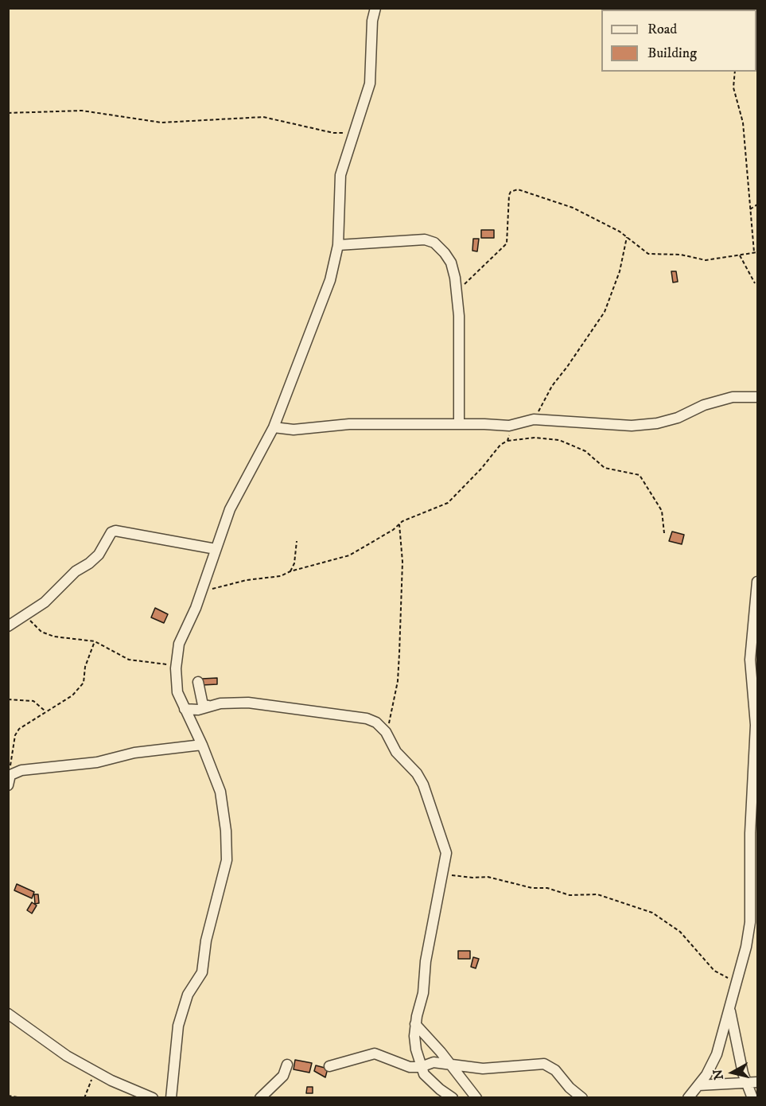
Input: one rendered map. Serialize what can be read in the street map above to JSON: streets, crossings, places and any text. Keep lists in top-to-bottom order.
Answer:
{
  "legend": ["Road", "Building"],
  "north": "left"
}
